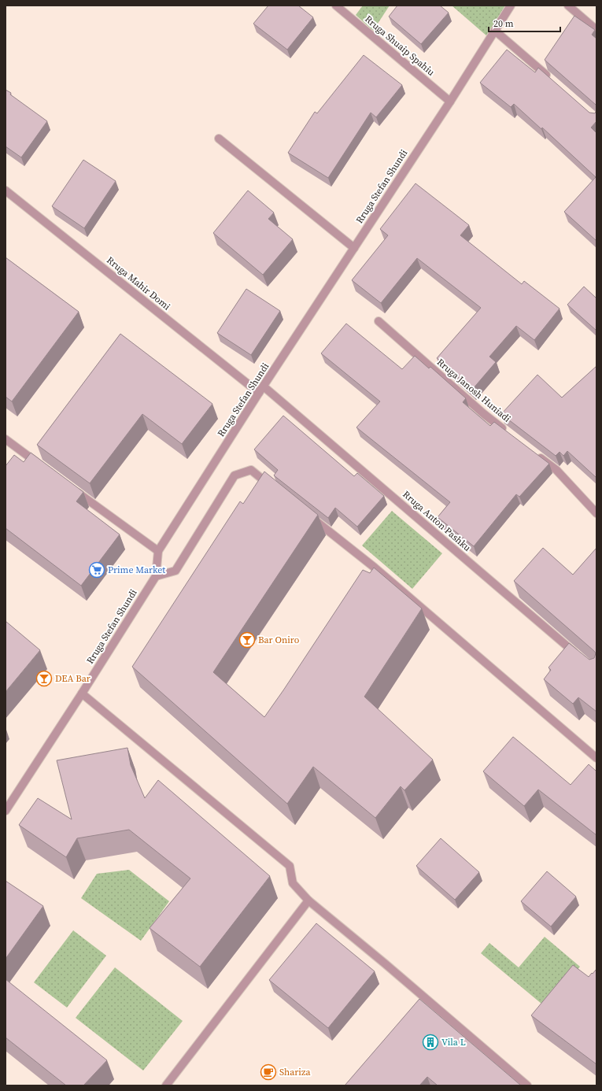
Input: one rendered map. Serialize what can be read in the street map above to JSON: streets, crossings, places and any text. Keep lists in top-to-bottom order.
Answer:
{
  "streets": {
    "street": [
      "Rruga Shuaip Spahiu",
      "Rruga Stefan Shundi",
      "Rruga Mahir Domi",
      "Rruga Janosh Huniadi",
      "Rruga Anton Pashku"
    ]
  },
  "crossings": [
    ["Rruga Shuaip Spahiu", "Rruga Stefan Shundi"],
    ["Rruga Stefan Shundi", "Rruga Mahir Domi"],
    ["Rruga Stefan Shundi", "Rruga Anton Pashku"],
    ["Rruga Mahir Domi", "Rruga Anton Pashku"]
  ],
  "places": {
    "supermarket": ["Prime Market"],
    "bar": ["Bar Oniro", "DEA Bar"],
    "building": ["Vila L"],
    "cafe": ["Shariza"]
  },
  "scale_bar": "20 m"
}
